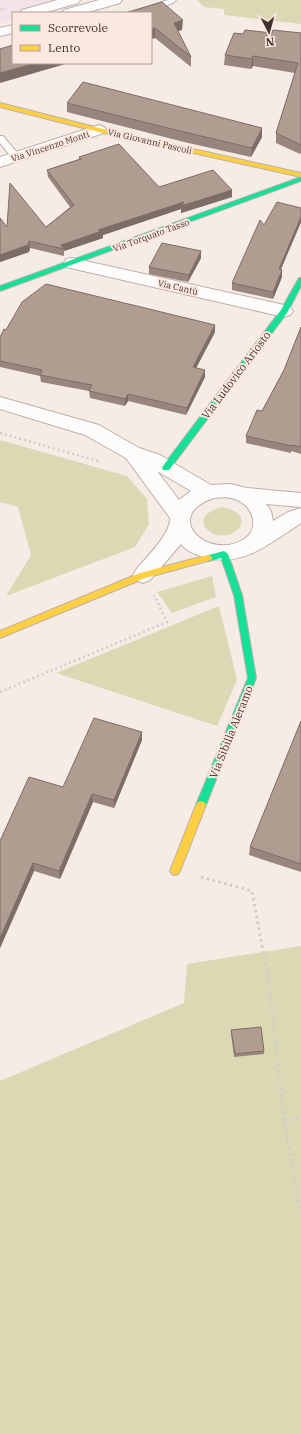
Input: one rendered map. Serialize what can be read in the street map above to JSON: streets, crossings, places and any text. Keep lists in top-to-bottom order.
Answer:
{
  "streets": {
    "street": [
      "Via Giovanni Pascoli",
      "Via Vincenzo Monti",
      "Via Torquato Tasso",
      "Via Cantù",
      "Via Ludovico Ariosto",
      "Via Sibilla Aleramo"
    ]
  },
  "crossings": [
    ["Via Giovanni Pascoli", "Via Vincenzo Monti"],
    ["Via Torquato Tasso", "Via Cantù"],
    ["Via Cantù", "Via Ludovico Ariosto"]
  ],
  "legend": ["Scorrevole", "Lento"],
  "north": "bottom"
}
